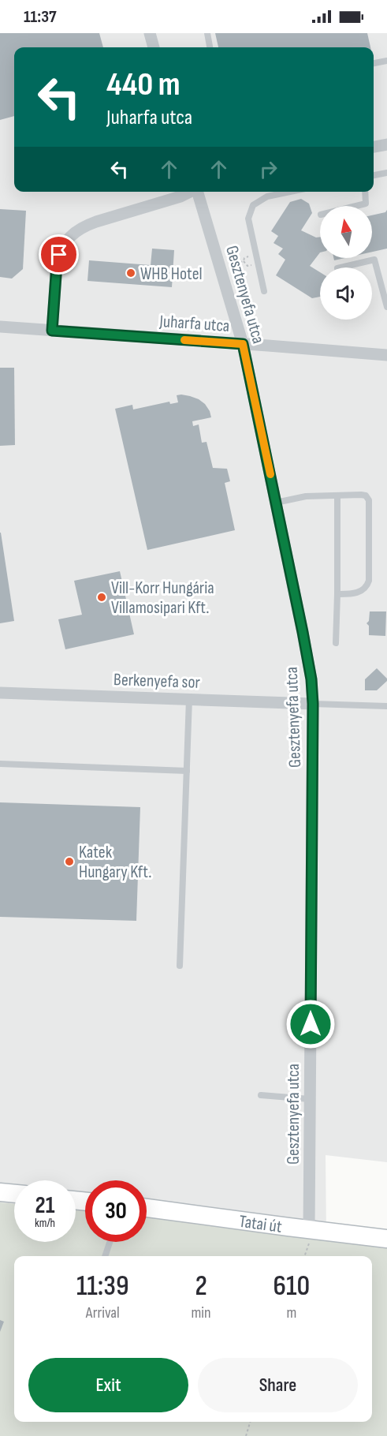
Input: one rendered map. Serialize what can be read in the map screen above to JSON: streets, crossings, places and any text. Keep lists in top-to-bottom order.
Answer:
{
  "streets": {
    "street": [
      "Gesztenyefa utca",
      "Juharfa utca",
      "Berkenyefa sor",
      "Tatai út"
    ]
  },
  "crossings": [
    ["Gesztenyefa utca", "Juharfa utca"],
    ["Gesztenyefa utca", "Berkenyefa sor"],
    ["Gesztenyefa utca", "Tatai út"]
  ],
  "places": ["WHB Hotel", "Vill-Korr Hungária Villamosipari Kft.", "Katek Hungary Kft."],
  "north": "top",
  "page": {
    "status": "11:37",
    "turn": ["440 m", "Juharfa utca"],
    "speed": "21 km/h",
    "limit": "30",
    "eta": [
      "11:39",
      "Arrival",
      "2",
      "min",
      "610",
      "m"
    ],
    "buttons": ["Exit", "Share"]
  }
}
